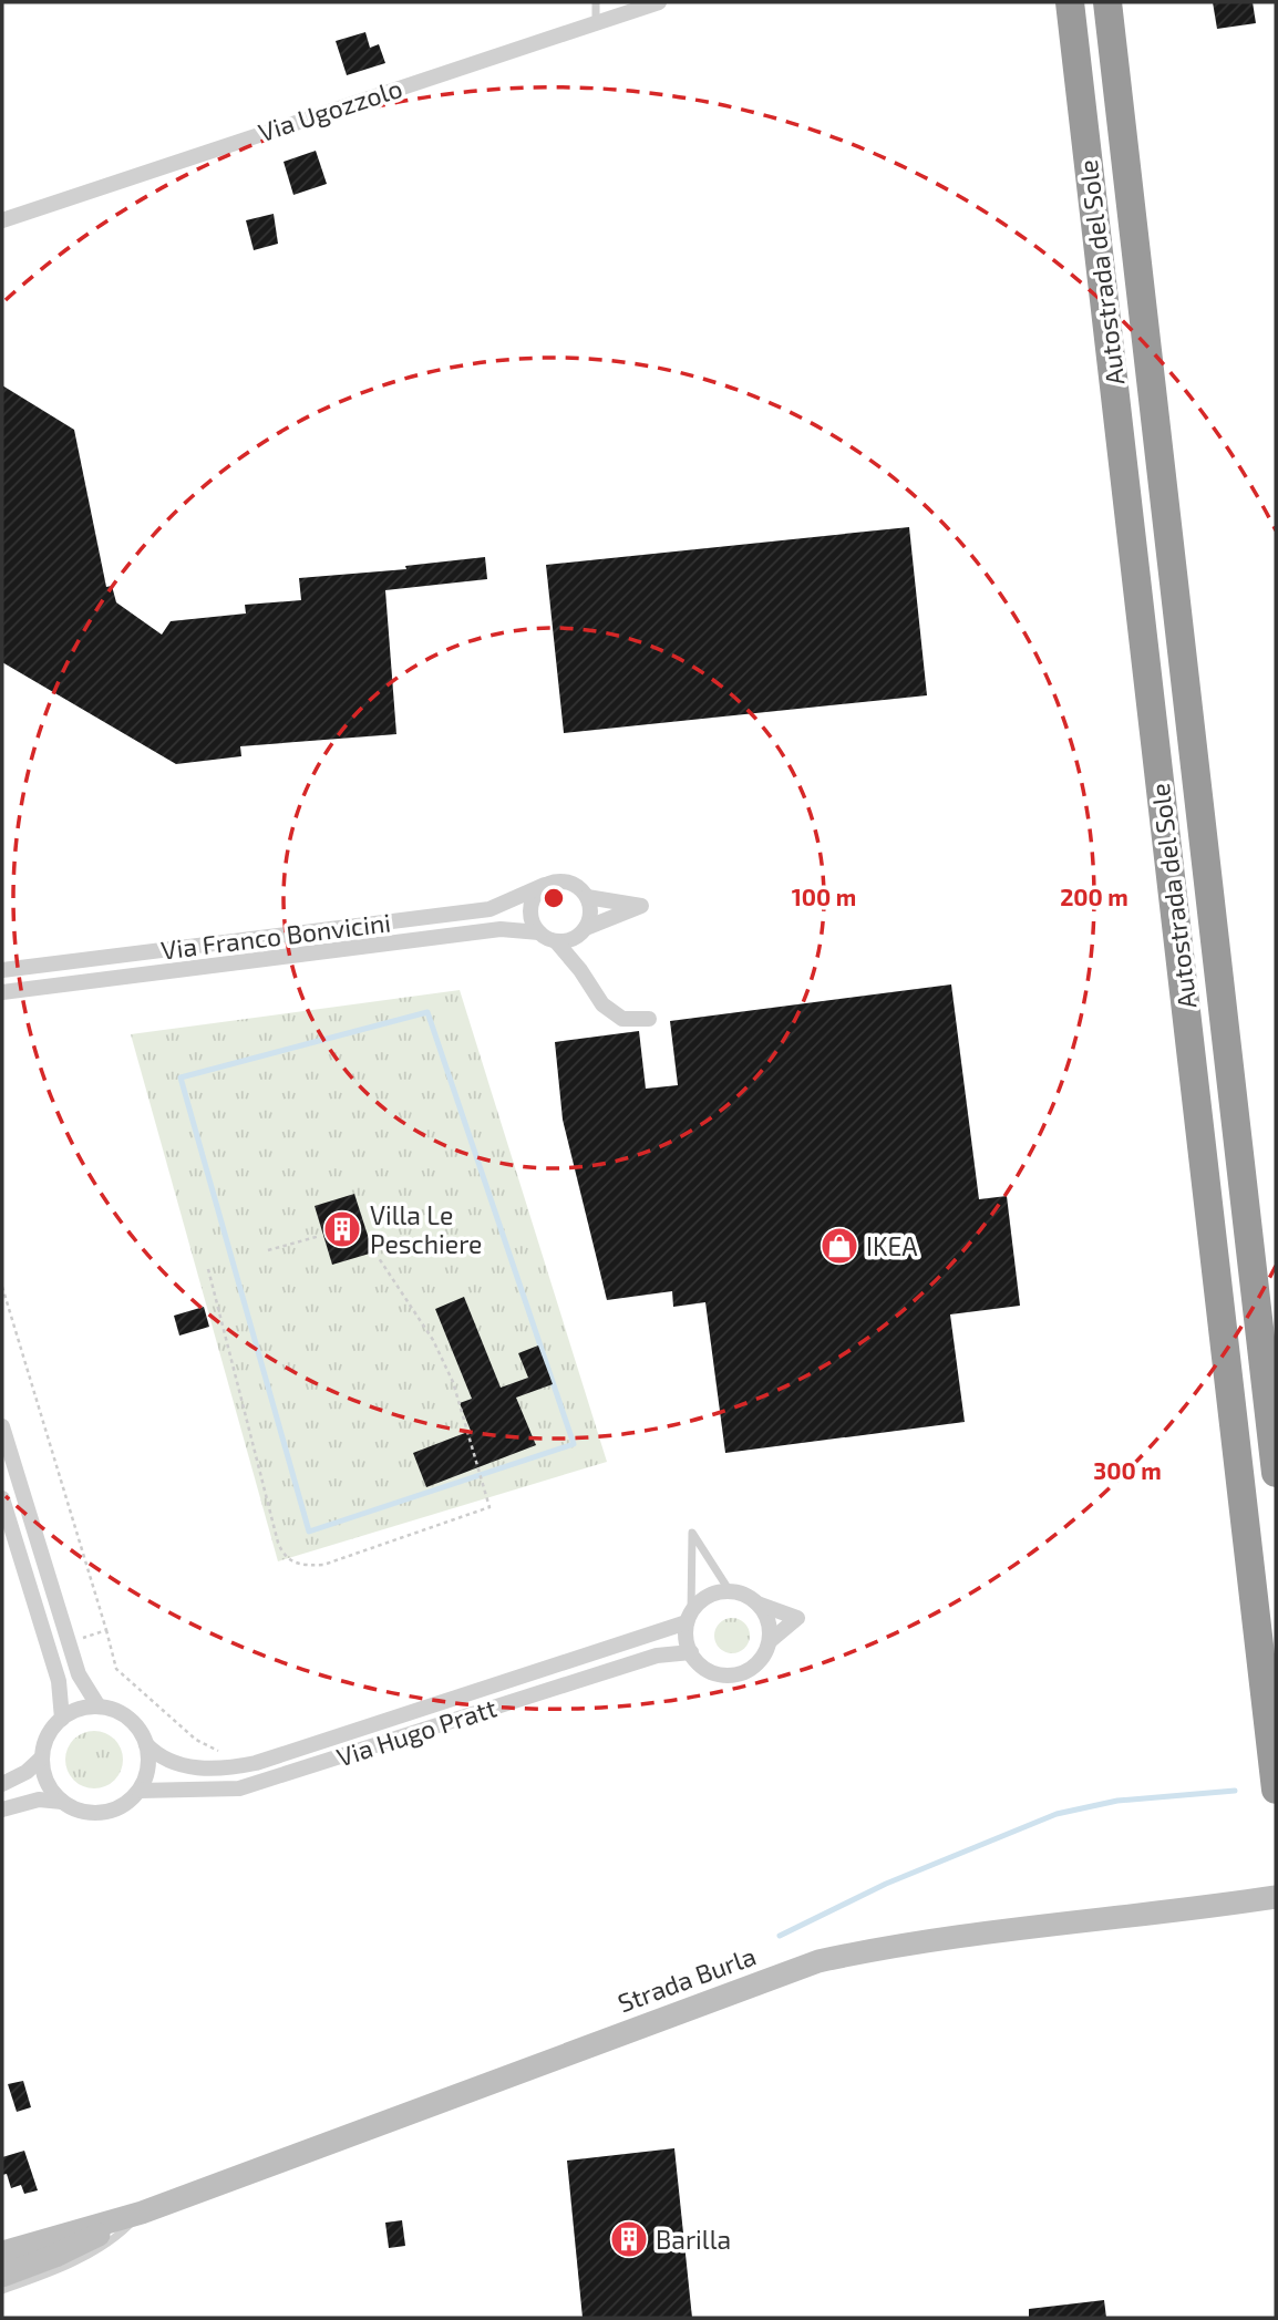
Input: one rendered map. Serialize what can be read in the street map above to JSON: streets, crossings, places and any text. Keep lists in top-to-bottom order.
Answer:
{
  "streets": {
    "highway": ["Autostrada del Sole"],
    "main road": ["Strada Burla"],
    "street": ["Via Ugozzolo", "Via Franco Bonvicini", "Via Hugo Pratt"]
  },
  "places": {
    "building": ["Villa Le Peschiere", "Barilla"],
    "shop": ["IKEA"]
  },
  "rings": ["100 m", "200 m", "300 m"]
}
